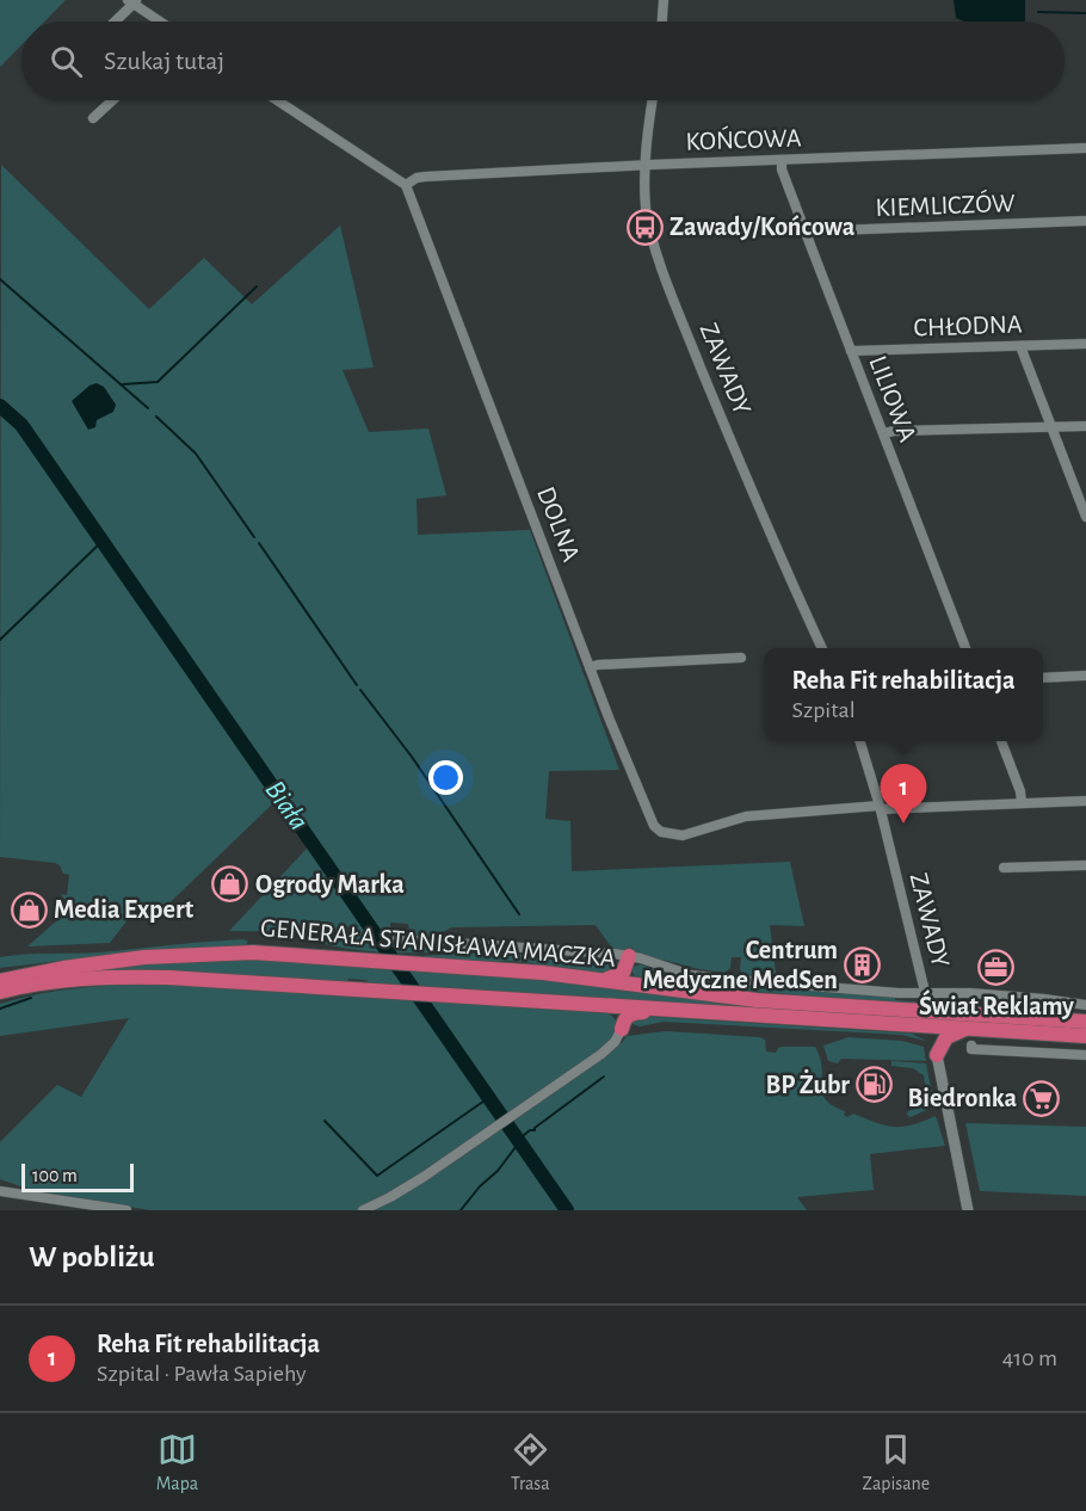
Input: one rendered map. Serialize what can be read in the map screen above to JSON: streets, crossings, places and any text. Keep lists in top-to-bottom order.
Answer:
{
  "streets": {
    "highway": ["GENERAŁA STANISŁAWA MACZKA"],
    "street": [
      "KOŃCOWA",
      "KIEMLICZÓW",
      "CHŁODNA",
      "ZAWADY",
      "LILIOWA",
      "DOLNA"
    ]
  },
  "crossings": [
    ["KOŃCOWA", "ZAWADY"],
    ["KOŃCOWA", "LILIOWA"],
    ["KOŃCOWA", "DOLNA"],
    ["KIEMLICZÓW", "LILIOWA"],
    ["CHŁODNA", "LILIOWA"],
    ["ZAWADY", "DOLNA"]
  ],
  "water": ["Biała"],
  "places": {
    "bus stop": ["Zawady/Końcowa"],
    "shop": ["Ogrody Marka", "Media Expert"],
    "building": ["Centrum Medyczne MedSen"],
    "office": ["Świat Reklamy"],
    "fuel station": ["BP Żubr"],
    "supermarket": ["Biedronka"]
  },
  "scale_bar": "100 m",
  "page": {
    "search": "Szukaj tutaj",
    "popup": ["Reha Fit rehabilitacja", "Szpital"],
    "pins": "1",
    "scale": "100 m",
    "heading": "W pobliżu",
    "list": [
      {
        "mark": "1",
        "name": "Reha Fit rehabilitacja",
        "note": "Szpital · Pawła Sapiehy",
        "value": "410 m"
      }
    ],
    "nav": ["Mapa", "Trasa", "Zapisane"]
  }
}
